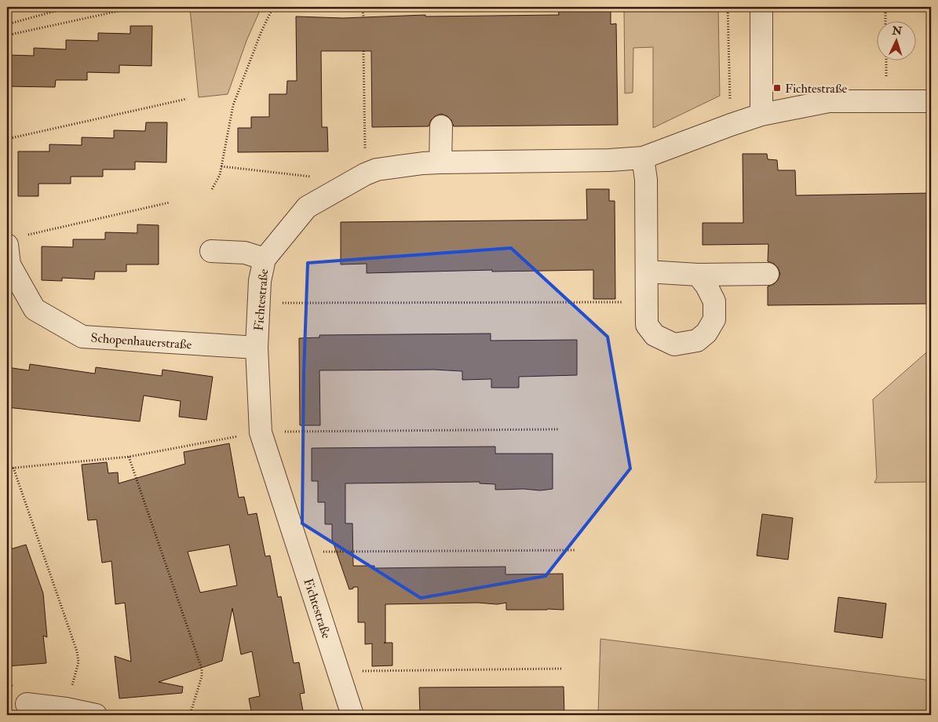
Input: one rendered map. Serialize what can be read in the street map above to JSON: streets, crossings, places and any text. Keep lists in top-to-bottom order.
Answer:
{
  "streets": {
    "street": ["Fichtestraße", "Schopenhauerstraße"]
  },
  "crossings": [
    ["Fichtestraße", "Schopenhauerstraße"]
  ],
  "places": {
    "transit": ["Fichtestraße"]
  },
  "north": "top"
}
